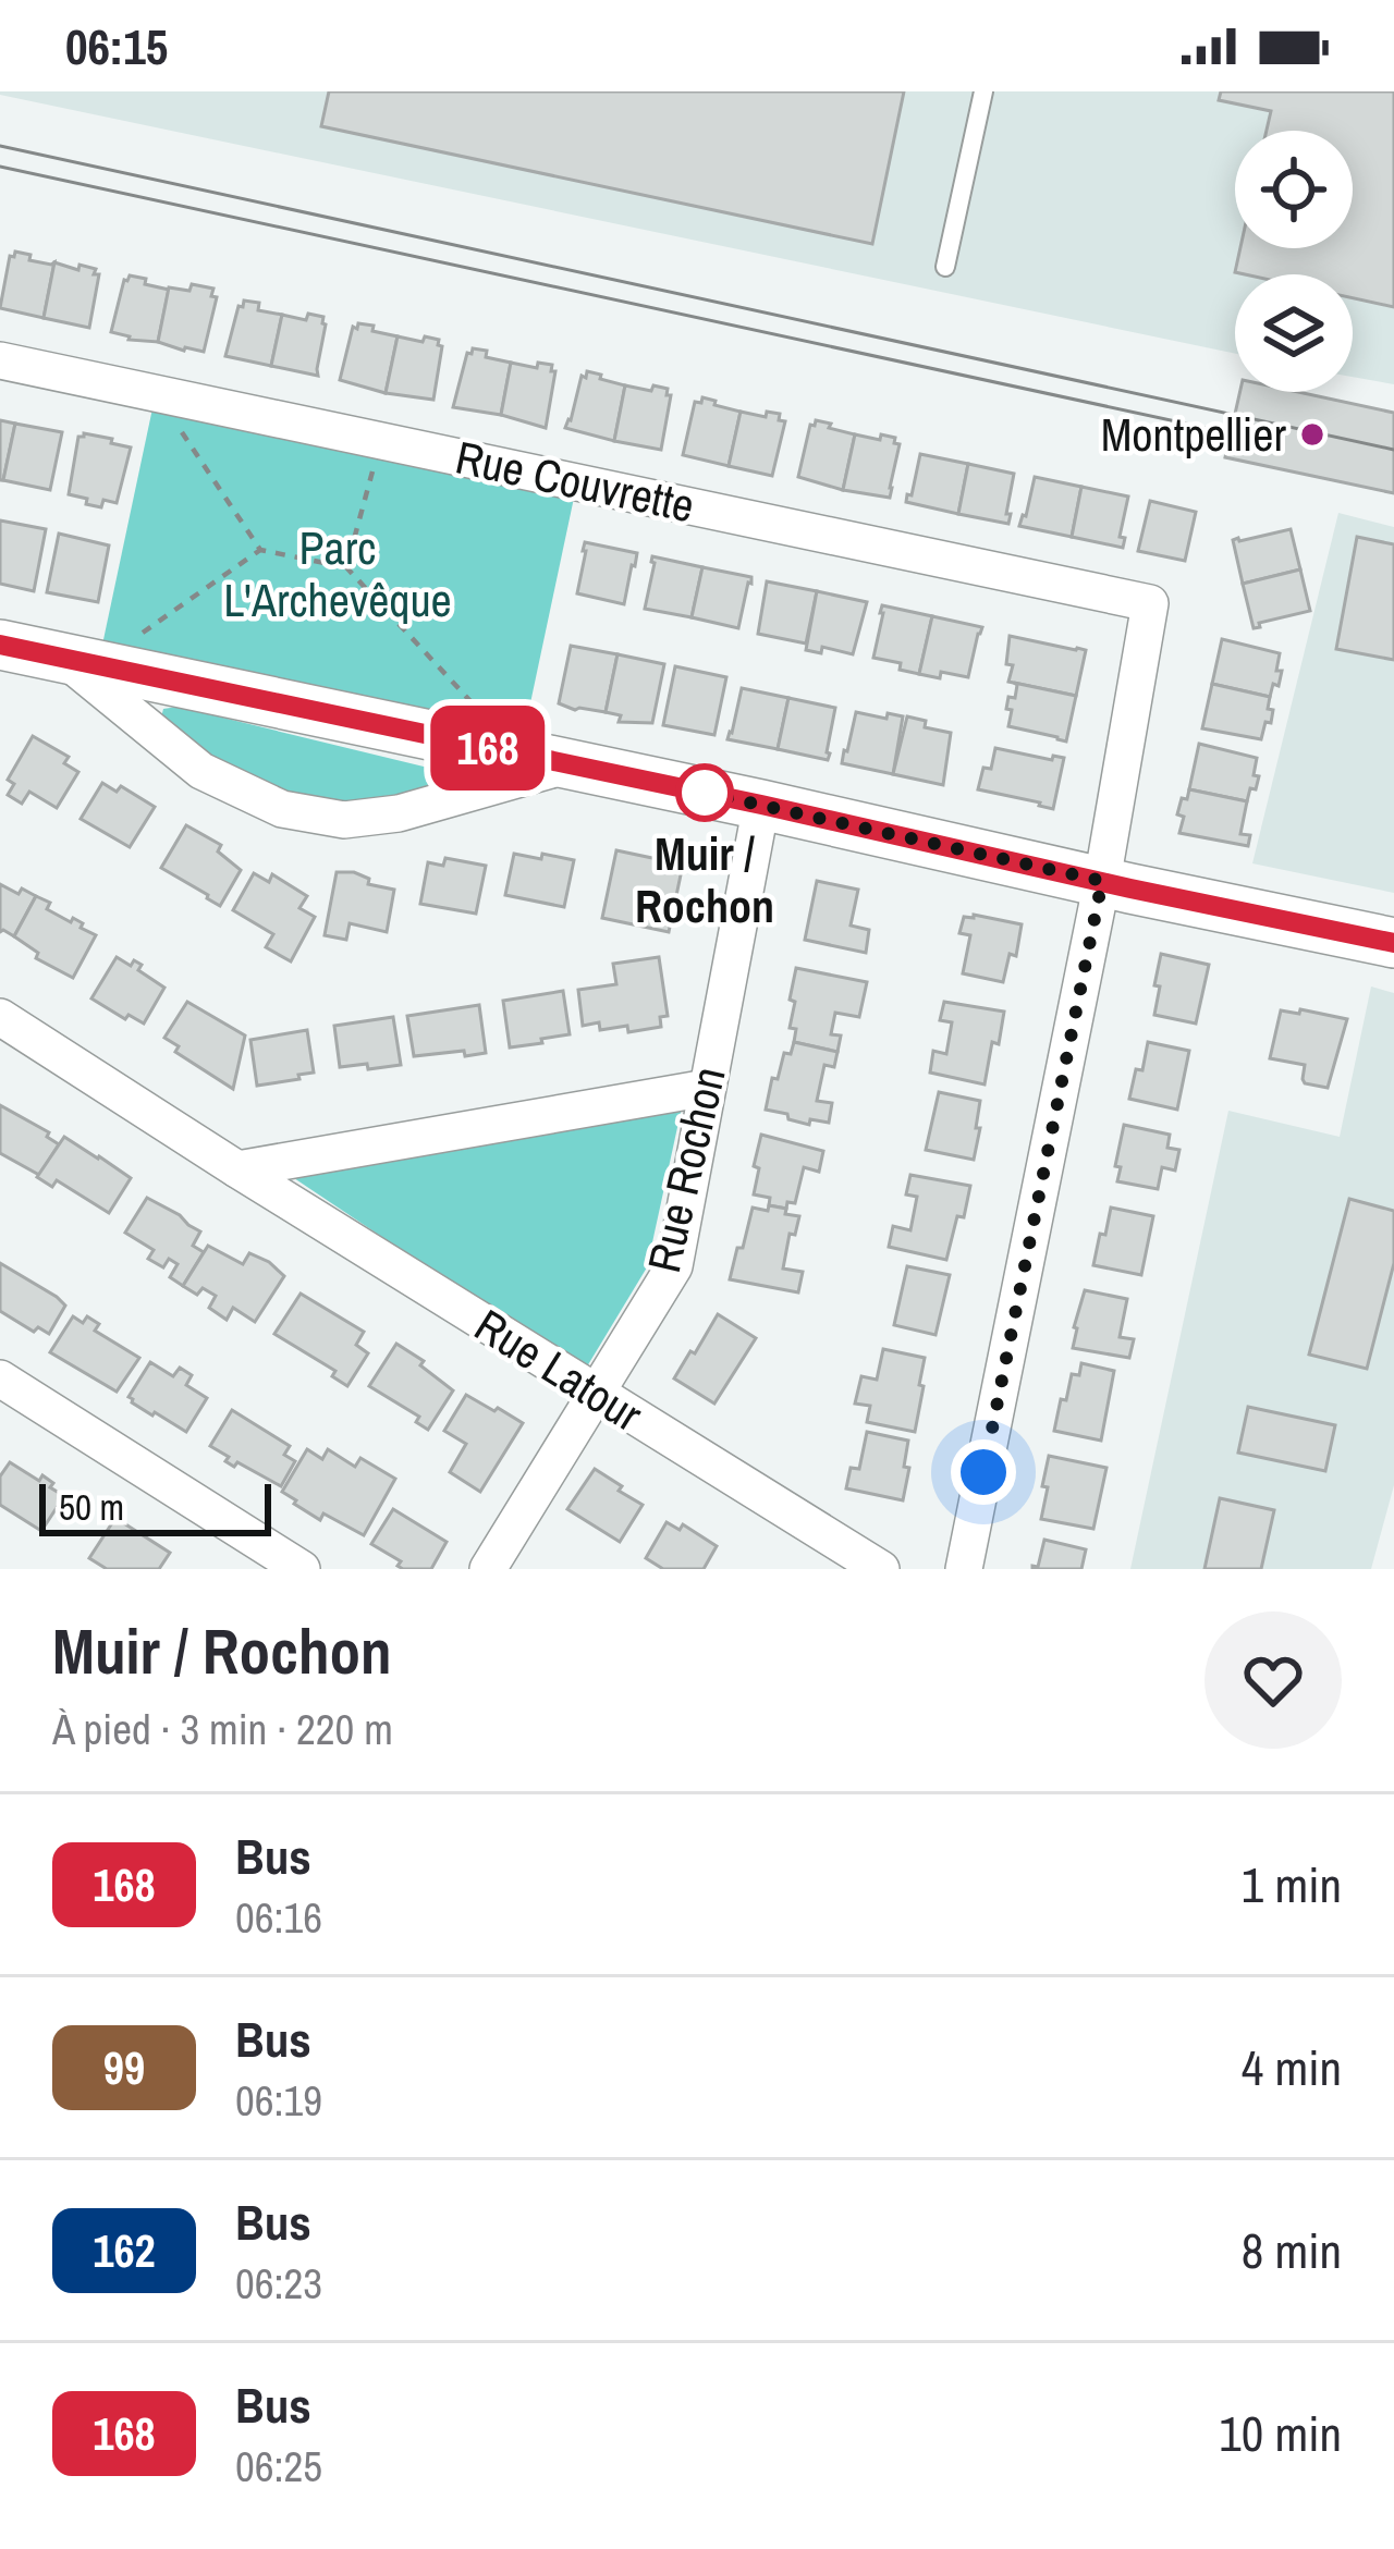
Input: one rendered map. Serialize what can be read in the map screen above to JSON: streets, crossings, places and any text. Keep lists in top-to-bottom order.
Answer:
{
  "streets": {
    "street": ["Rue Couvrette", "Rue Rochon", "Rue Latour"]
  },
  "crossings": [
    ["Rue Rochon", "Rue Latour"]
  ],
  "parks": ["Parc L'Archevêque"],
  "places": ["Montpellier", "Muir / Rochon"],
  "lines": ["bus line 168"],
  "scale_bar": "50 m",
  "page": {
    "status": "06:15",
    "on_map": "168",
    "scale": "50 m",
    "heading": ["Muir / Rochon", "À pied · 3 min · 220 m"],
    "list": [
      {
        "mark": "168",
        "name": "Bus",
        "note": "06:16",
        "value": "1 min"
      },
      {
        "mark": "99",
        "name": "Bus",
        "note": "06:19",
        "value": "4 min"
      },
      {
        "mark": "162",
        "name": "Bus",
        "note": "06:23",
        "value": "8 min"
      },
      {
        "mark": "168",
        "name": "Bus",
        "note": "06:25",
        "value": "10 min"
      }
    ]
  }
}
